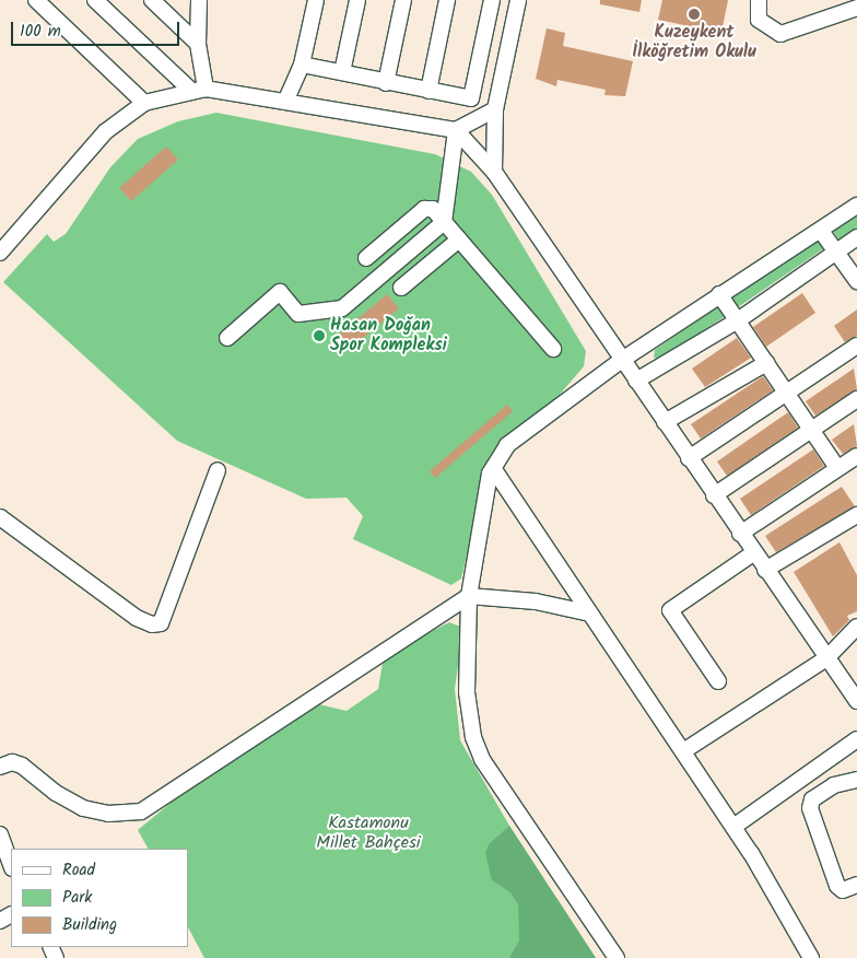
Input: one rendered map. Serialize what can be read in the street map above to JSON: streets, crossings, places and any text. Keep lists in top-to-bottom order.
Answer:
{
  "parks": ["Kastamonu Millet Bahçesi"],
  "places": ["Kuzeykent İlköğretim Okulu", "Hasan Doğan Spor Kompleksi"],
  "legend": ["Road", "Park", "Building"],
  "scale_bar": "100 m"
}
